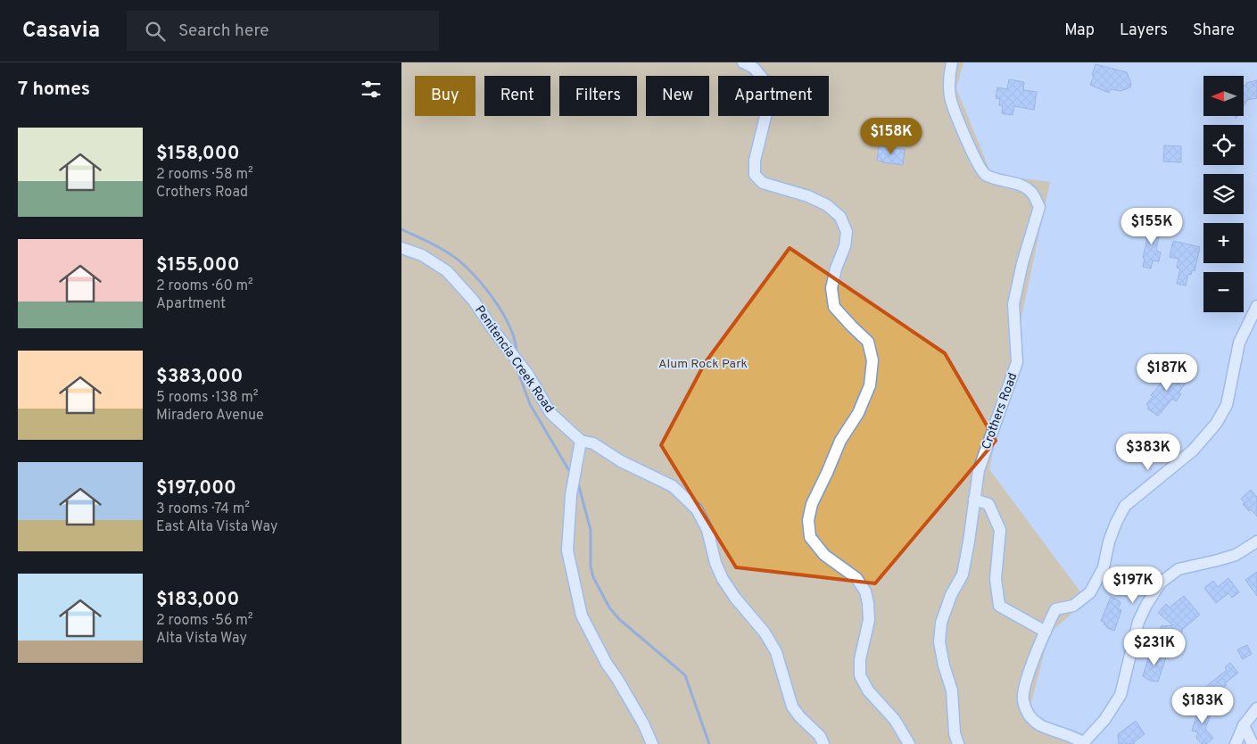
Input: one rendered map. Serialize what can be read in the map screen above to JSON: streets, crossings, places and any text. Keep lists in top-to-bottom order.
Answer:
{
  "streets": {
    "street": ["Penitencia Creek Road", "Crothers Road"]
  },
  "parks": ["Alum Rock Park"],
  "north": "left",
  "page": {
    "header": "Casavia",
    "search": "Search here",
    "nav": ["Map", "Layers", "Share"],
    "heading": "7 homes",
    "map_buttons": ["+", "−"],
    "chip": [
      "Buy",
      "Rent",
      "Filters",
      "New",
      "Apartment"
    ],
    "list": [
      {
        "name": "$158,000",
        "note": "2 rooms · 58 m² · Crothers Road"
      },
      {
        "name": "$155,000",
        "note": "2 rooms · 60 m² · Apartment"
      },
      {
        "name": "$383,000",
        "note": "5 rooms · 138 m² · Miradero Avenue"
      },
      {
        "name": "$197,000",
        "note": "3 rooms · 74 m² · East Alta Vista Way"
      },
      {
        "name": "$183,000",
        "note": "2 rooms · 56 m² · Alta Vista Way"
      }
    ],
    "price": [
      "$158K",
      "$155K",
      "$187K",
      "$383K",
      "$197K",
      "$231K",
      "$183K"
    ]
  }
}
